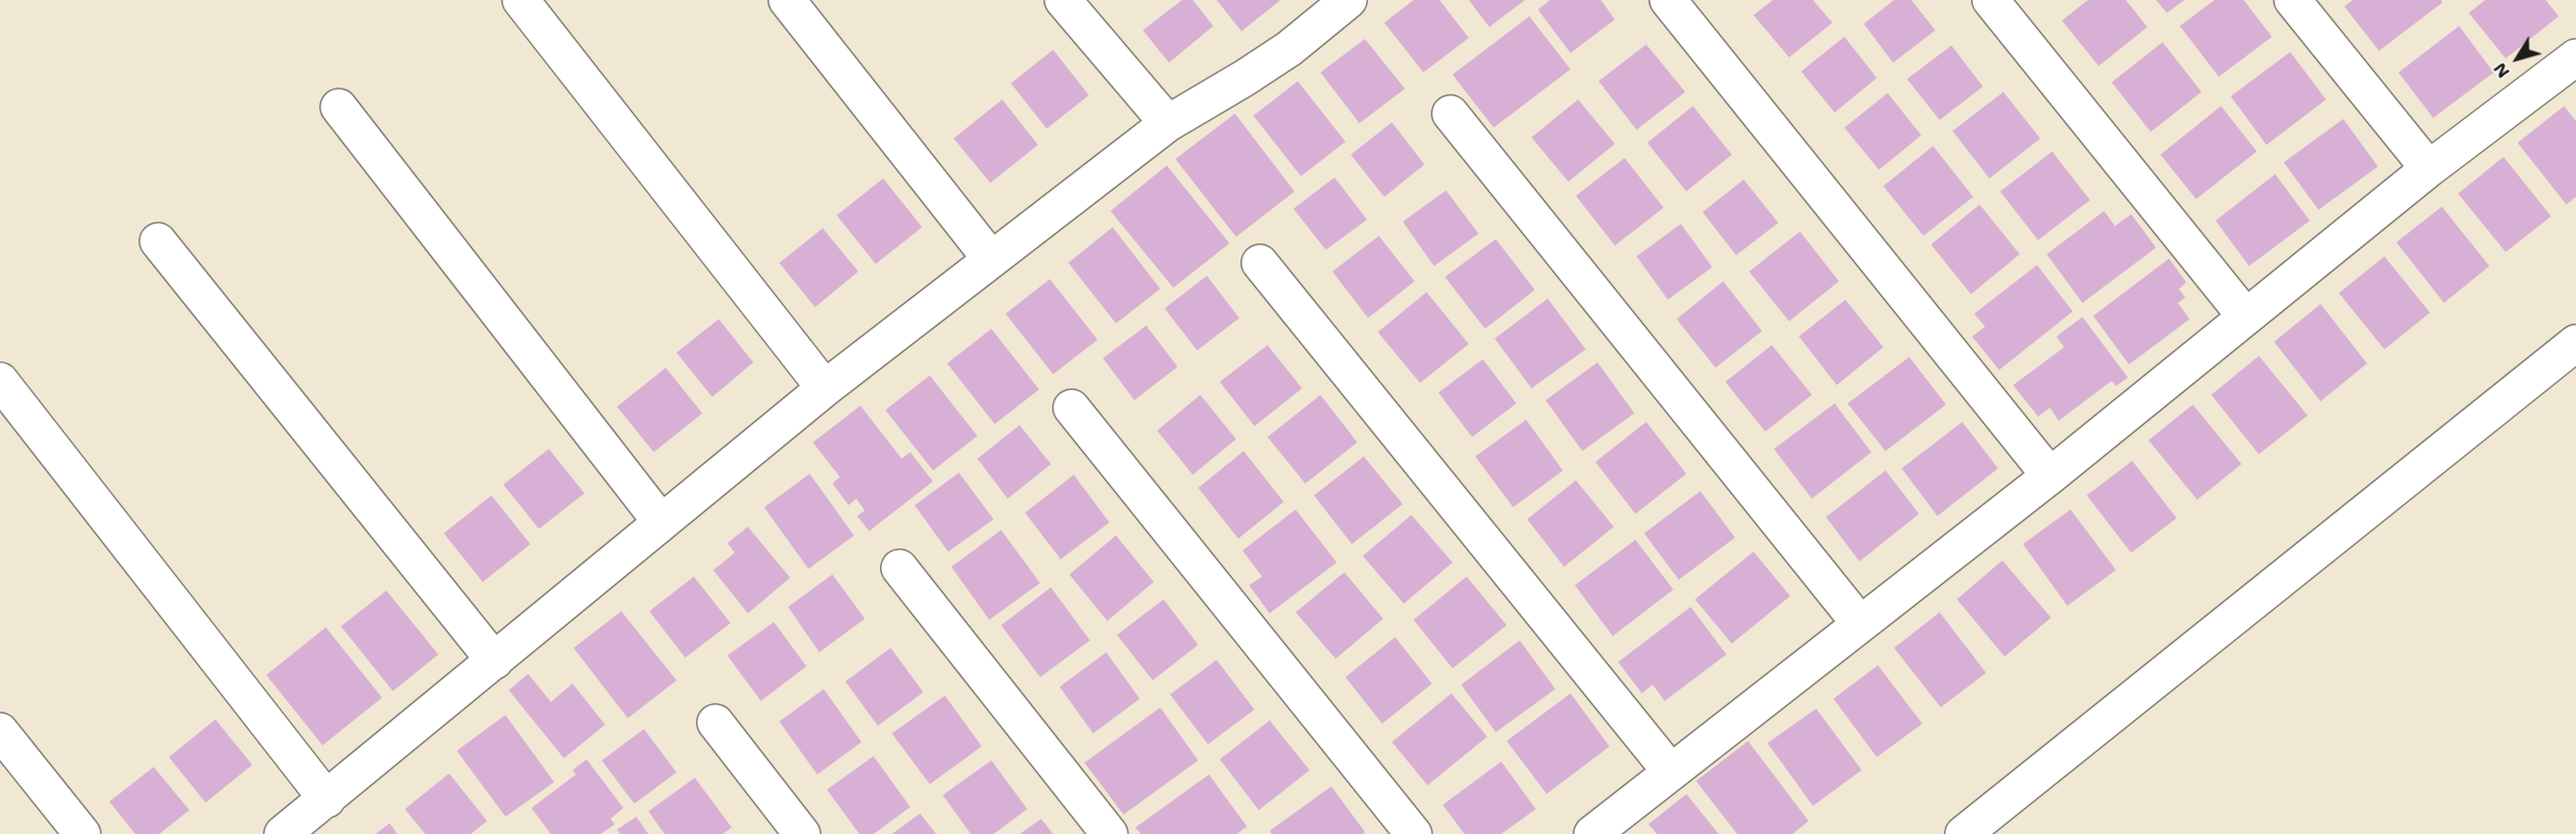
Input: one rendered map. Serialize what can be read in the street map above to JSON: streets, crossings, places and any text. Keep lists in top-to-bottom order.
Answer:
{
  "north": "bottom left"
}
